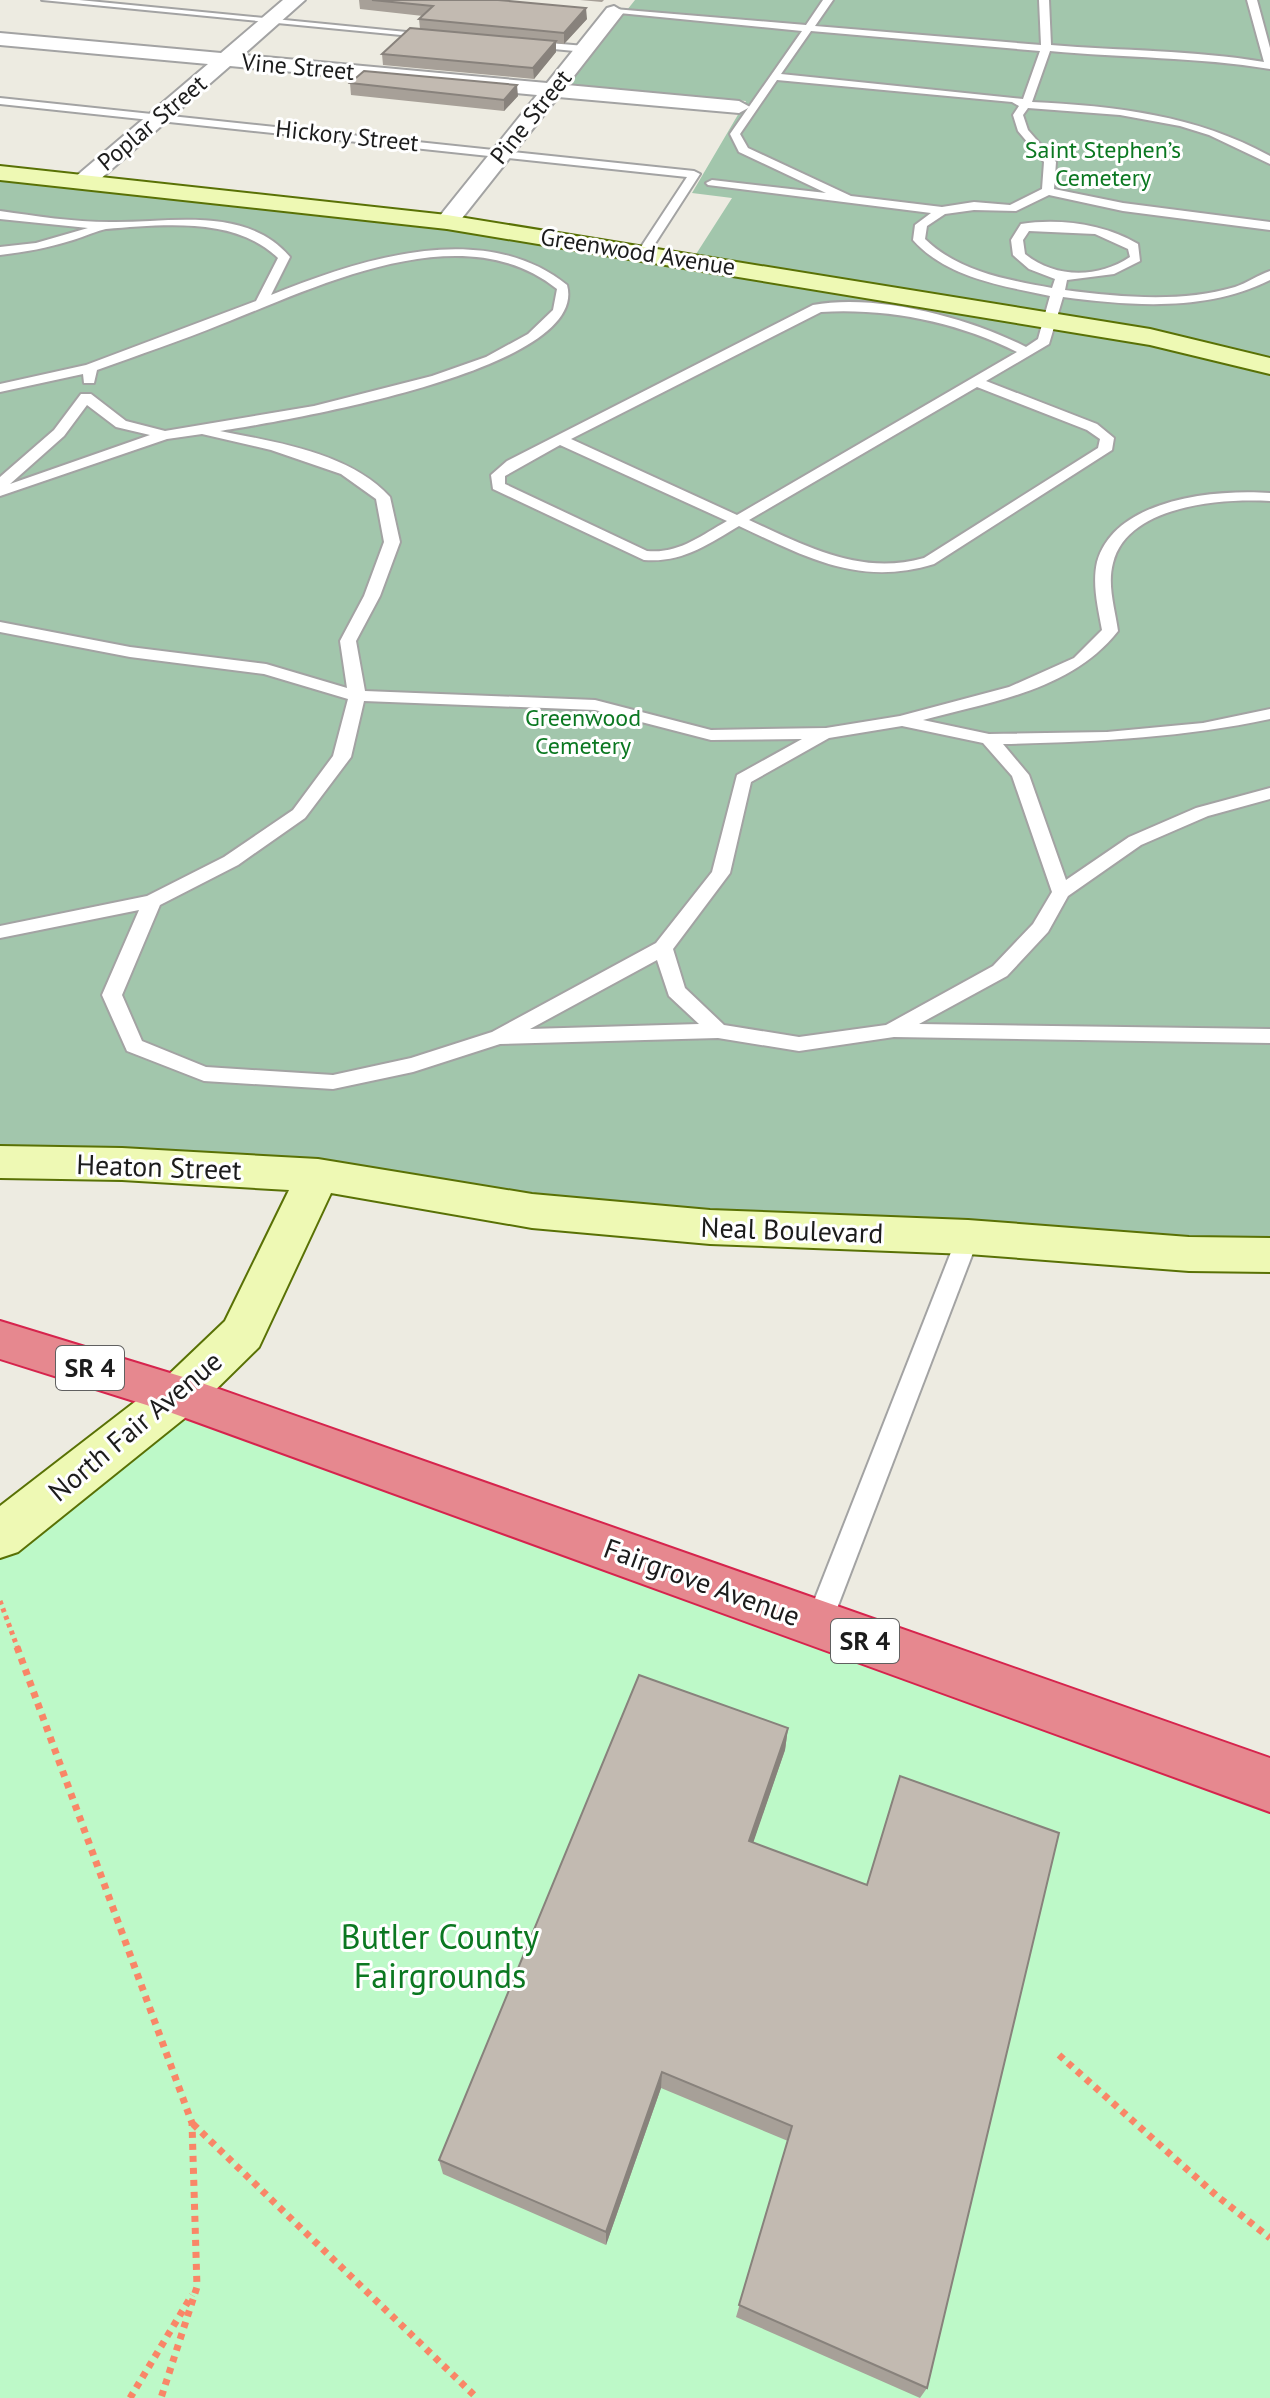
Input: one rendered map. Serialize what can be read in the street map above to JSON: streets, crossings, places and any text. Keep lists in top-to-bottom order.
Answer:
{
  "streets": {
    "highway": ["SR 4", "Fairgrove Avenue"],
    "street": [
      "Vine Street",
      "Pine Street",
      "Poplar Street",
      "Greenwood Avenue",
      "Heaton Street",
      "Neal Boulevard",
      "North Fair Avenue"
    ],
    "lane": ["Hickory Street"]
  },
  "crossings": [
    ["Vine Street", "Pine Street"],
    ["Vine Street", "Poplar Street"],
    ["Pine Street", "Hickory Street"],
    ["Pine Street", "Greenwood Avenue"],
    ["Poplar Street", "Hickory Street"],
    ["Poplar Street", "Greenwood Avenue"],
    ["Hickory Street", "Greenwood Avenue"],
    ["Heaton Street", "Neal Boulevard"],
    ["Heaton Street", "North Fair Avenue"],
    ["Neal Boulevard", "North Fair Avenue"],
    ["SR 4", "North Fair Avenue"],
    ["SR 4", "Fairgrove Avenue"],
    ["North Fair Avenue", "Fairgrove Avenue"]
  ],
  "parks": ["Saint Stephen’s Cemetery", "Greenwood Cemetery", "Butler County Fairgrounds"]
}
